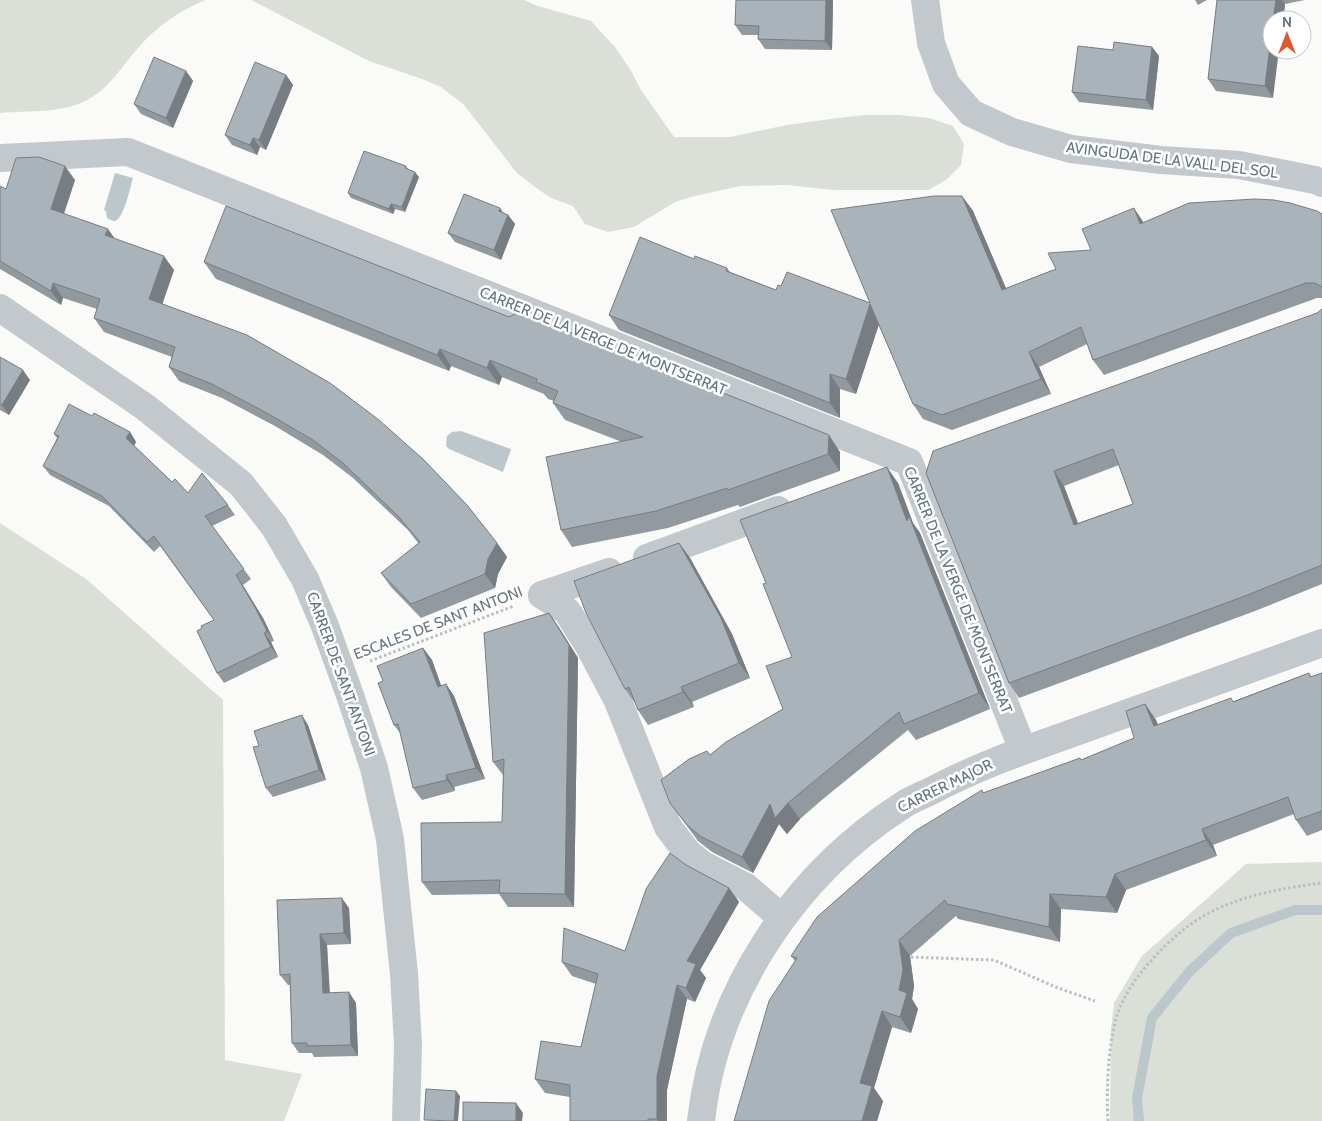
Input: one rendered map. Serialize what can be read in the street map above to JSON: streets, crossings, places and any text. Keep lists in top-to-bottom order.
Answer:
{
  "streets": {
    "street": [
      "AVINGUDA DE LA VALL DEL SOL",
      "CARRER DE LA VERGE DE MONTSERRAT",
      "CARRER DE SANT ANTONI",
      "CARRER MAJOR"
    ],
    "path": ["ESCALES DE SANT ANTONI"]
  },
  "crossings": [
    ["CARRER DE LA VERGE DE MONTSERRAT", "CARRER MAJOR"],
    ["ESCALES DE SANT ANTONI", "CARRER DE SANT ANTONI"]
  ],
  "north": "top"
}
